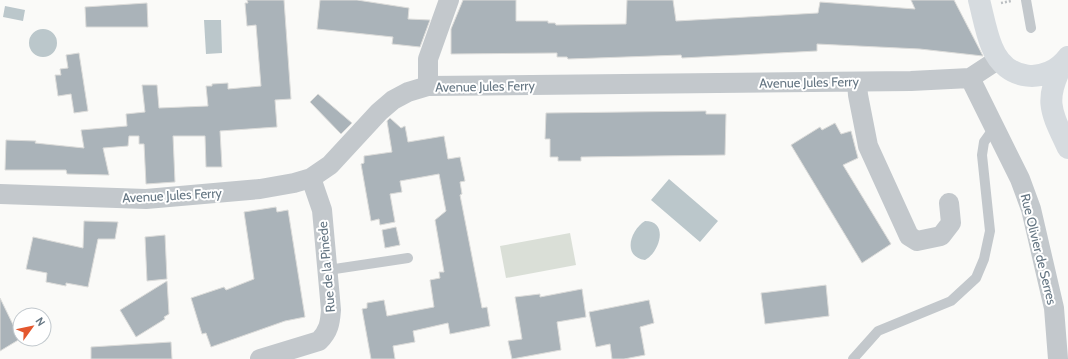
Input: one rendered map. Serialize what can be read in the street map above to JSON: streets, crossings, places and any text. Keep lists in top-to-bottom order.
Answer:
{
  "streets": {
    "street": ["Avenue Jules Ferry", "Rue Olivier de Serres", "Rue de la Pinède"]
  },
  "crossings": [
    ["Avenue Jules Ferry", "Rue Olivier de Serres"],
    ["Avenue Jules Ferry", "Rue de la Pinède"]
  ],
  "north": "top right"
}
